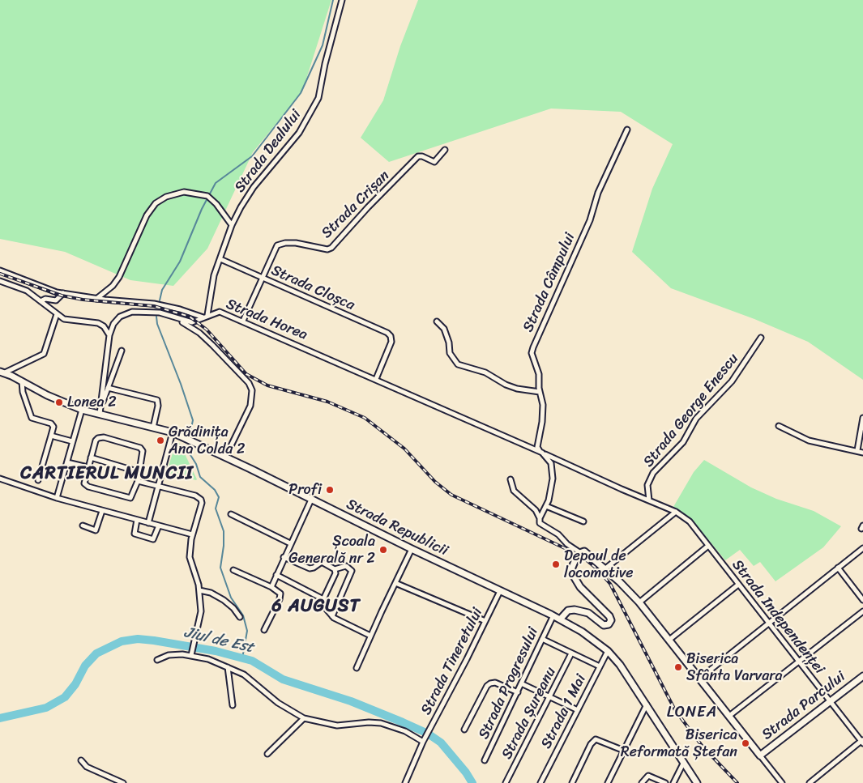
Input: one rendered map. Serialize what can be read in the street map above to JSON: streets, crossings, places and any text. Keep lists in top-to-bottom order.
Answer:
{
  "streets": {
    "main road": ["Strada Republicii", "Strada Parcului"],
    "street": [
      "Strada Dealului",
      "Strada Crișan",
      "Strada Câmpului",
      "Strada Cloșca",
      "Strada Horea",
      "Strada George Enescu",
      "Strada Independenței",
      "Strada Tineretului",
      "Strada Progresului",
      "Strada 1 Mai",
      "Strada Șureanu"
    ]
  },
  "crossings": [
    ["Strada Dealului", "Strada Cloșca"],
    ["Strada Dealului", "Strada Horea"],
    ["Strada Crișan", "Strada Cloșca"],
    ["Strada Crișan", "Strada Horea"],
    ["Strada Cloșca", "Strada Horea"],
    ["Strada Republicii", "Strada Tineretului"],
    ["Strada Republicii", "Strada Progresului"],
    ["Strada Republicii", "Strada 1 Mai"],
    ["Strada Independenței", "Strada Parcului"]
  ],
  "districts": ["CARTIERUL MUNCII", "6 AUGUST", "LONEA"],
  "water": ["Jiul de Est"],
  "places": [
    "Lonea 2",
    "Grădinița Ana Colda 2",
    "Profi",
    "Școala Generală nr 2",
    "Depoul de locomotive",
    "Biserica Sfânta Varvara",
    "Biserica Reformată Ștefan"
  ]
}
